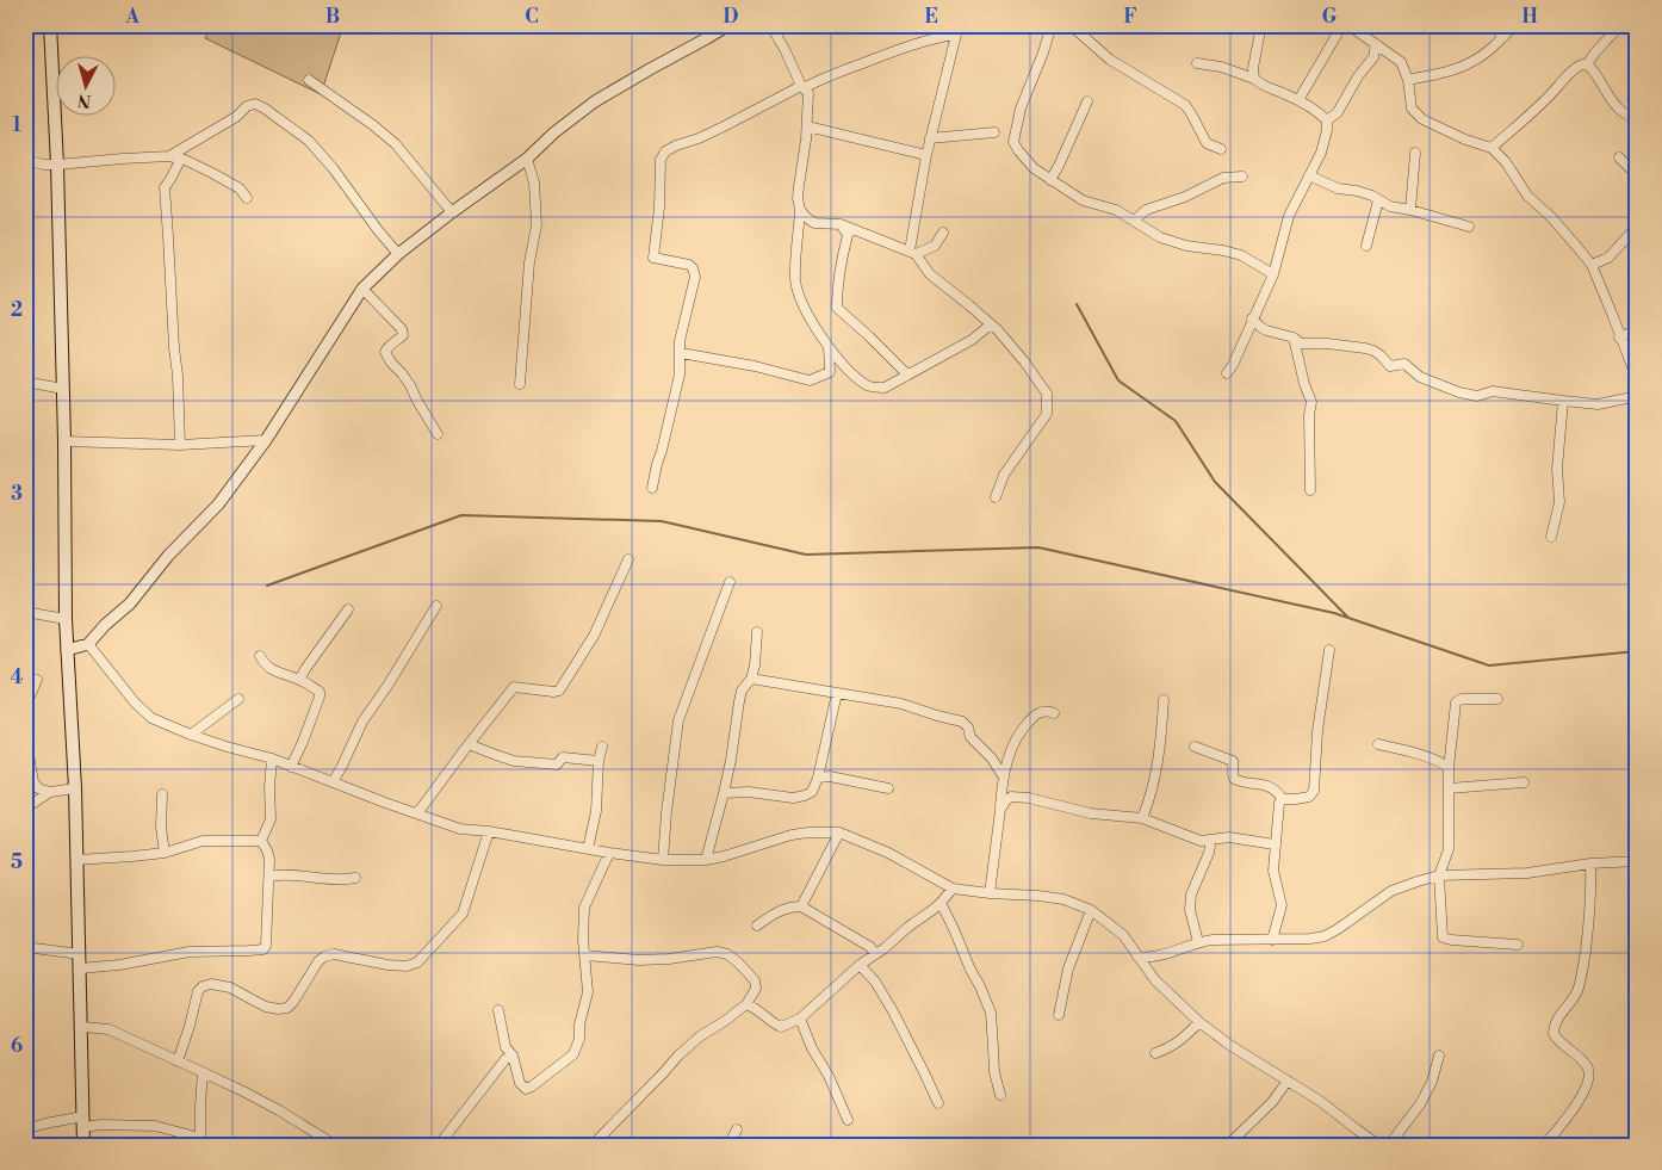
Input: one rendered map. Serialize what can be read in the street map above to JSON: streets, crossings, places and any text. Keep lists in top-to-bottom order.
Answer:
{
  "north": "bottom",
  "grid": {
    "columns": [
      "A",
      "B",
      "C",
      "D",
      "E",
      "F",
      "G",
      "H"
    ],
    "rows": [
      "1",
      "2",
      "3",
      "4",
      "5",
      "6"
    ]
  }
}
